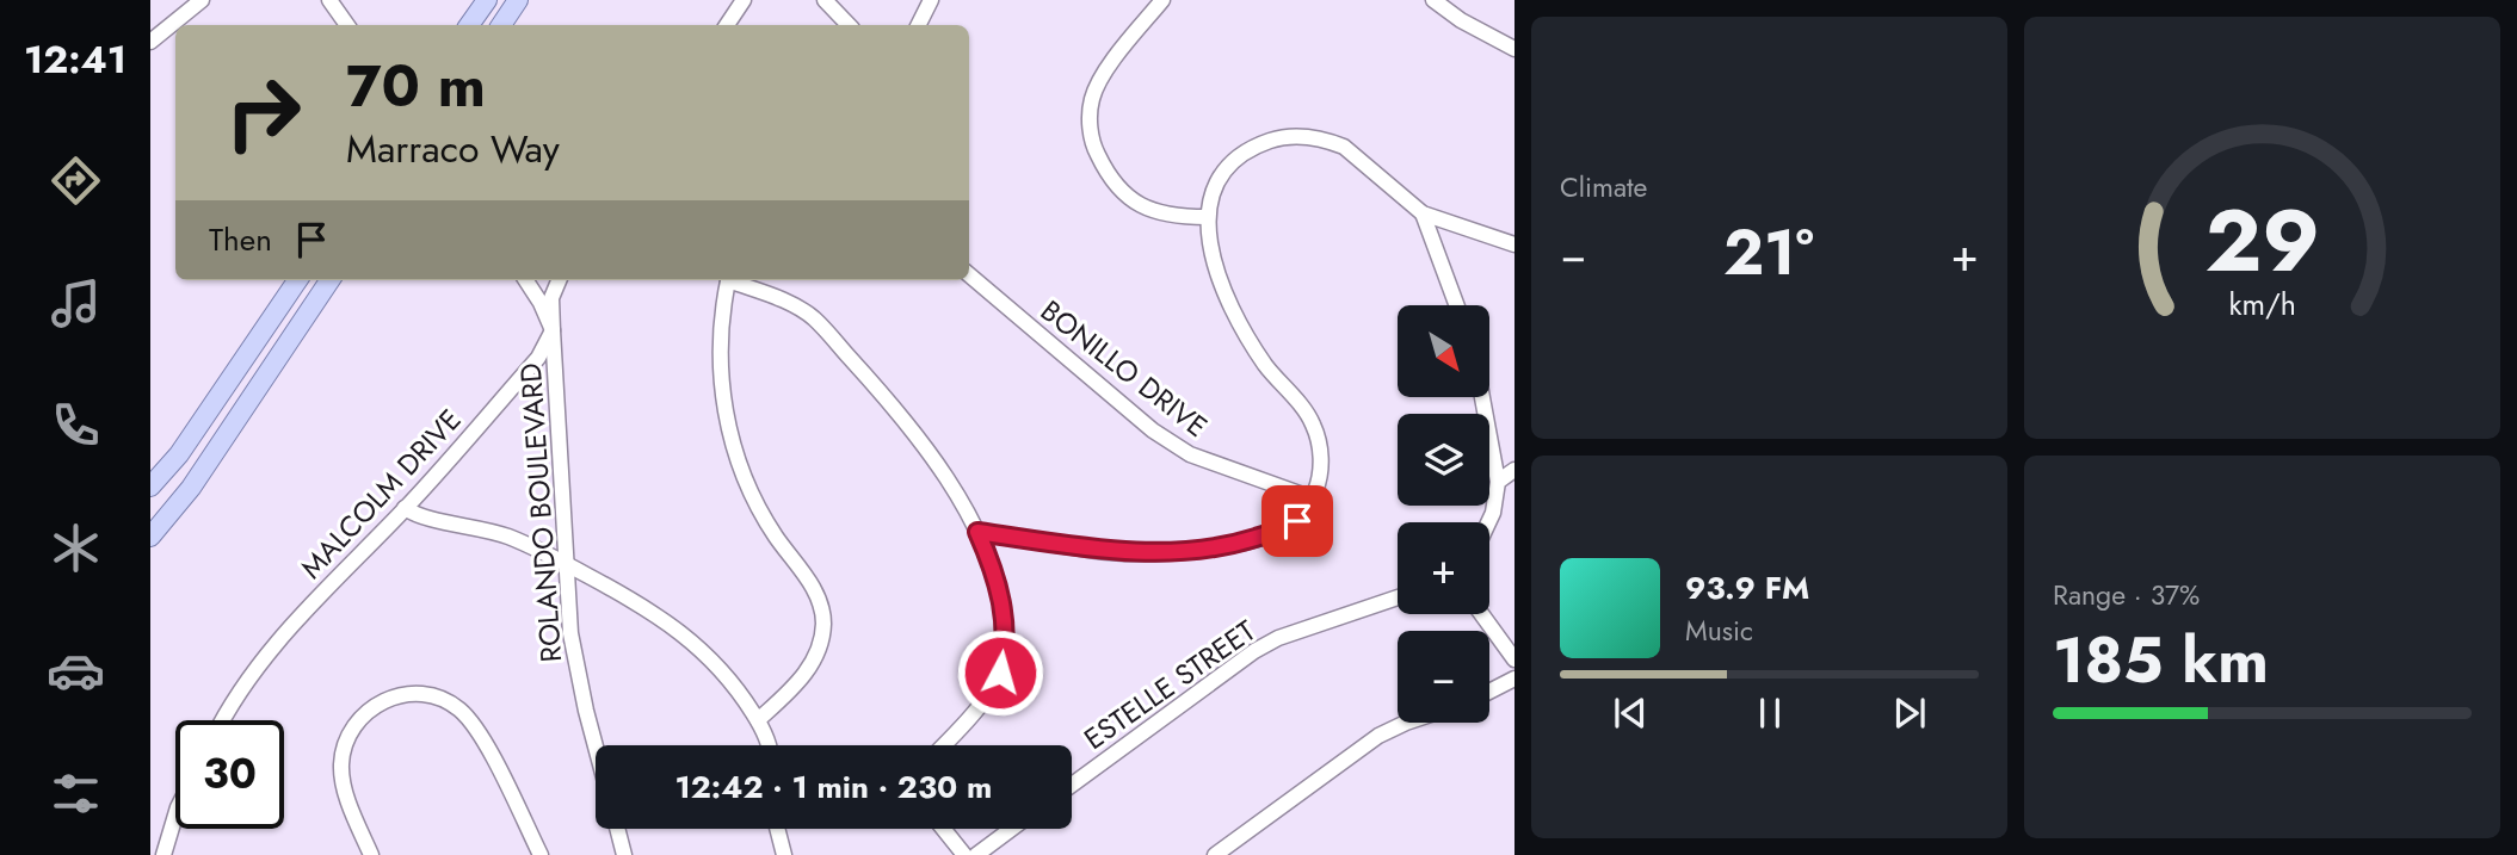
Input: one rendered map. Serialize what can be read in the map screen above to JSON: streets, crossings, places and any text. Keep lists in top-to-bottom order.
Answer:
{
  "streets": {
    "street": [
      "BONILLO DRIVE",
      "MALCOLM DRIVE",
      "ROLANDO BOULEVARD",
      "ESTELLE STREET"
    ]
  },
  "crossings": [
    ["MALCOLM DRIVE", "ROLANDO BOULEVARD"]
  ],
  "north": "bottom right",
  "page": {
    "tabs": "12:41",
    "tile": [
      "Climate",
      ["Range · 37%", "185 km"]
    ],
    "turn": ["70 m", "Marraco Way"],
    "then": "Then",
    "heat": ["−", "21°", "+"],
    "map_buttons": ["+", "−"],
    "song": ["93.9 FM", "Music"],
    "limit": "30",
    "trip": "12:42 · 1 min · 230 m",
    "gauge": ["29", "km/h"]
  }
}
